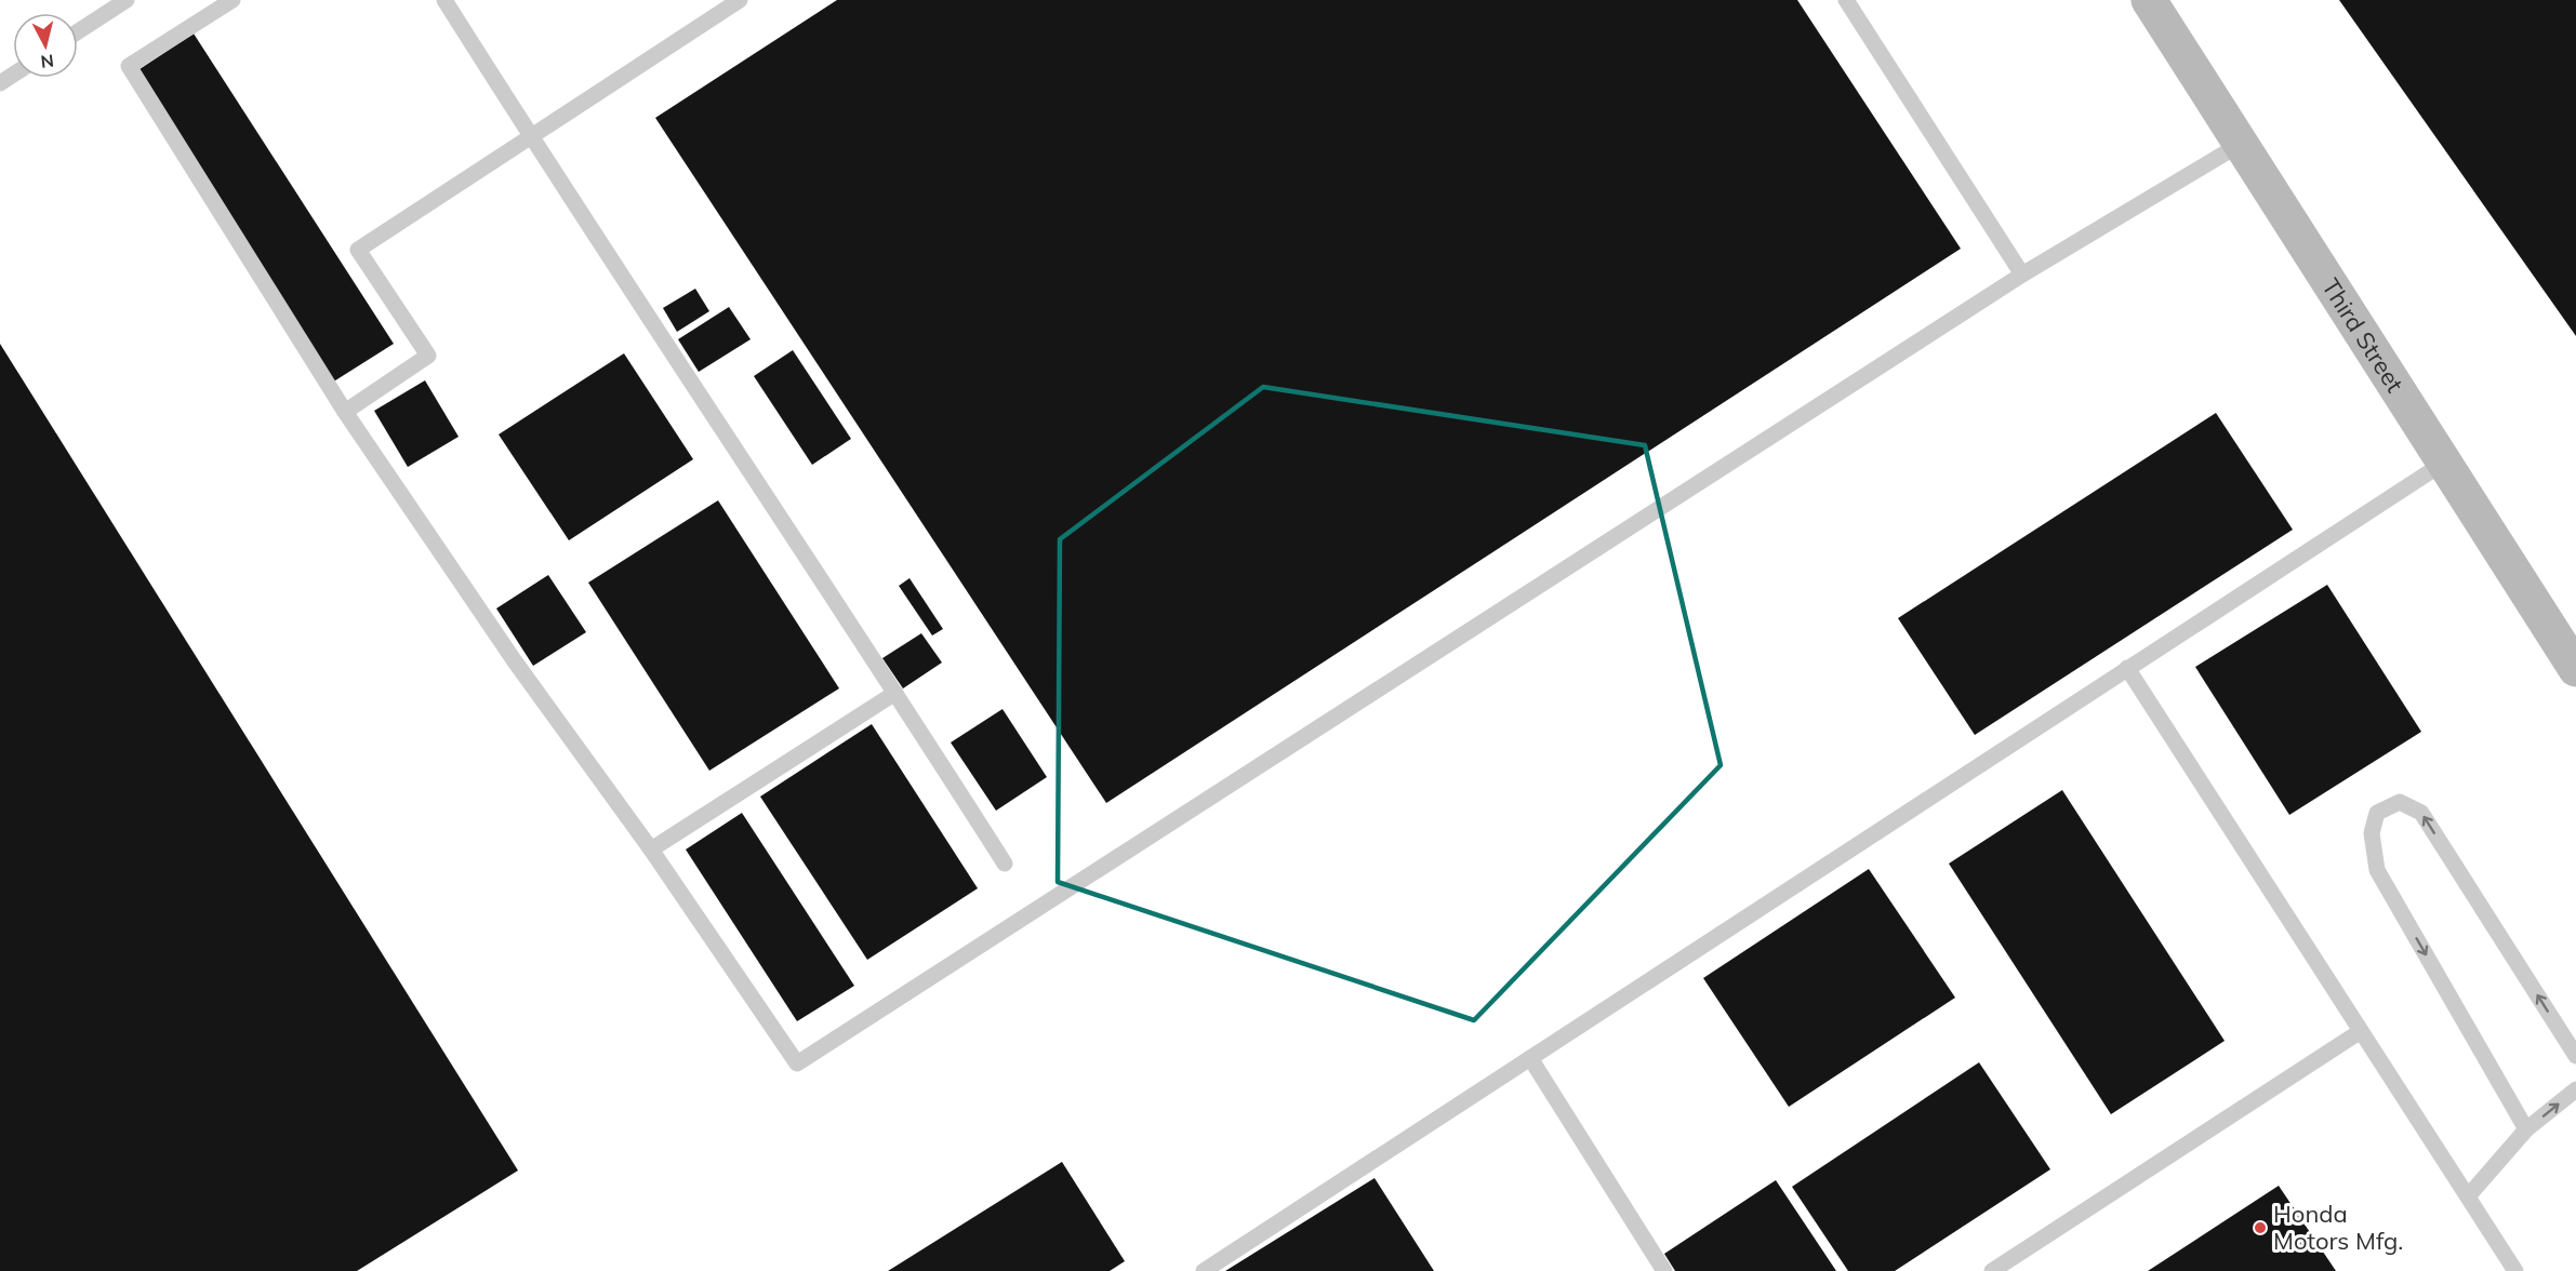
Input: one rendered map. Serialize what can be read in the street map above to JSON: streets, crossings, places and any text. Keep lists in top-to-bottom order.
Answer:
{
  "streets": {
    "street": ["Third Street"]
  },
  "places": ["Honda Motors Mfg."],
  "north": "bottom"
}
